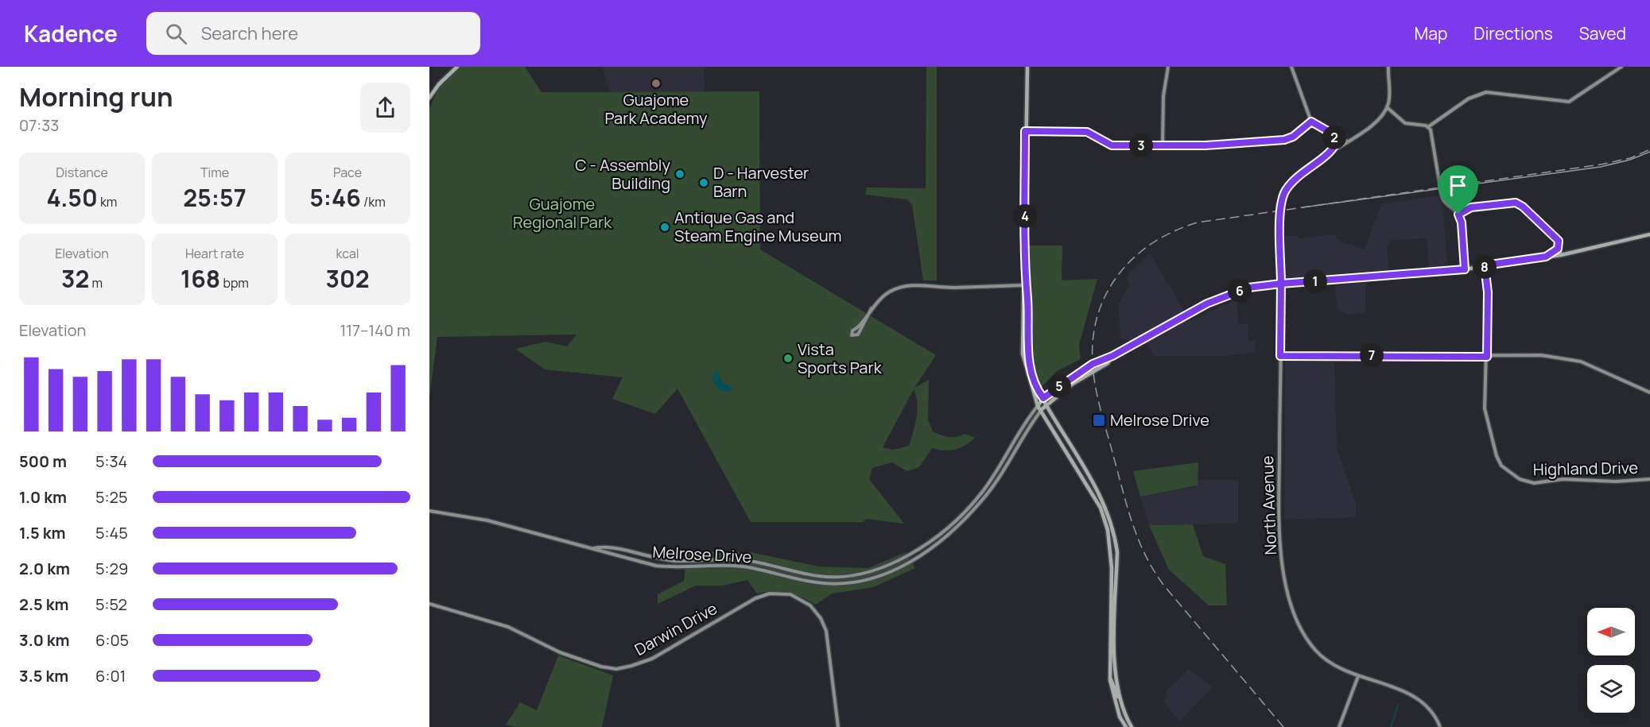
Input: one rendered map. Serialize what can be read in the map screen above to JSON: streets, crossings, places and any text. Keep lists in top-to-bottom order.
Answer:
{
  "streets": {
    "main road": ["Melrose Drive"],
    "street": ["Highland Drive", "North Avenue", "Darwin Drive"]
  },
  "parks": ["Guajome Regional Park"],
  "places": {
    "other": [
      "Guajome Park Academy",
      "C - Assembly Building",
      "D - Harvester Barn",
      "Antique Gas and Steam Engine Museum",
      "Vista Sports Park"
    ],
    "transit": ["Melrose Drive"]
  },
  "north": "left",
  "page": {
    "header": "Kadence",
    "search": "Search here",
    "nav": ["Map", "Directions", "Saved"],
    "heading": ["Morning run", "07:33"],
    "pins": [
      "2",
      "3",
      "4",
      "8",
      "1",
      "6",
      "7",
      "5"
    ],
    "stats": [
      ["Distance", "4.50 km"],
      ["Time", "25:57"],
      ["Pace", "5:46 /km"],
      ["Elevation", "32 m"],
      ["Heart rate", "168 bpm"],
      ["kcal", "302"]
    ],
    "chart": ["Elevation", "117–140 m"],
    "list": [
      {
        "name": "500 m",
        "note": "5:34"
      },
      {
        "name": "1.0 km",
        "note": "5:25"
      },
      {
        "name": "1.5 km",
        "note": "5:45"
      },
      {
        "name": "2.0 km",
        "note": "5:29"
      },
      {
        "name": "2.5 km",
        "note": "5:52"
      },
      {
        "name": "3.0 km",
        "note": "6:05"
      },
      {
        "name": "3.5 km",
        "note": "6:01"
      }
    ]
  }
}
